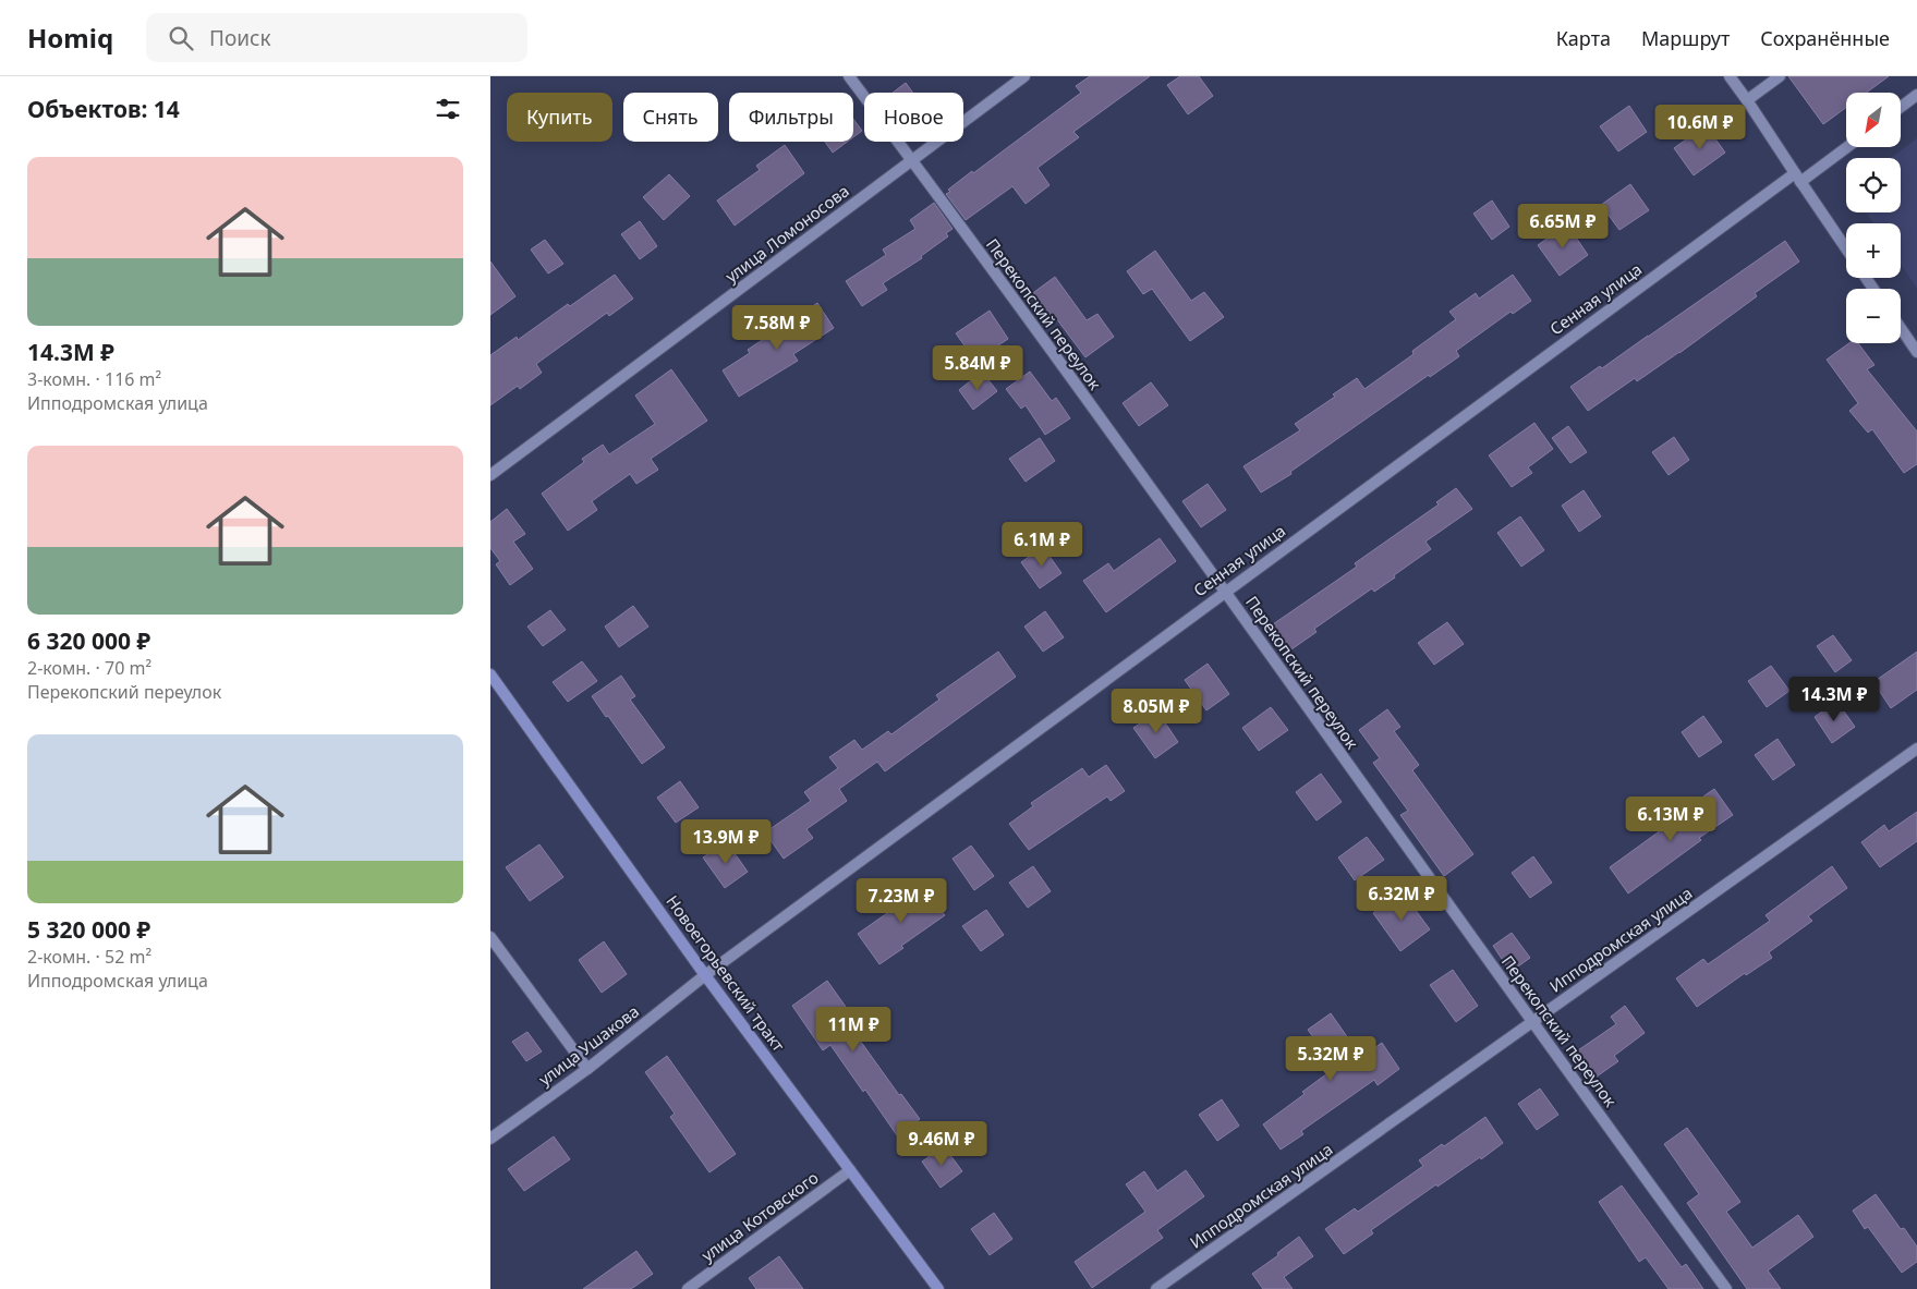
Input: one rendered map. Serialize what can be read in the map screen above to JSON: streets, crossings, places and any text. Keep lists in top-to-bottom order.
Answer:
{
  "streets": {
    "main road": ["Новоегорьевский тракт"],
    "street": [
      "улица Ломоносова",
      "Сенная улица",
      "Перекопский переулок",
      "Ипподромская улица",
      "улица Ушакова",
      "улица Котовского"
    ]
  },
  "crossings": [
    ["улица Ломоносова", "Перекопский переулок"],
    ["Сенная улица", "Перекопский переулок"],
    ["Сенная улица", "Новоегорьевский тракт"],
    ["Сенная улица", "улица Ушакова"],
    ["Перекопский переулок", "Ипподромская улица"],
    ["Новоегорьевский тракт", "улица Ушакова"],
    ["Новоегорьевский тракт", "улица Котовского"]
  ],
  "north": "bottom left",
  "page": {
    "header": "Homiq",
    "search": "Поиск",
    "nav": ["Карта", "Маршрут", "Сохранённые"],
    "heading": "Объектов: 14",
    "map_buttons": ["+", "−"],
    "chip": [
      "Купить",
      "Снять",
      "Фильтры",
      "Новое"
    ],
    "price": [
      "10.6M ₽",
      "6.65M ₽",
      "7.58M ₽",
      "5.84M ₽",
      "6.1M ₽",
      "14.3M ₽",
      "8.05M ₽",
      "6.13M ₽",
      "13.9M ₽",
      "6.32M ₽",
      "7.23M ₽",
      "11M ₽",
      "5.32M ₽",
      "9.46M ₽"
    ],
    "list": [
      {
        "name": "14.3M ₽",
        "note": "3-комн. · 116 m² · Ипподромская улица"
      },
      {
        "name": "6 320 000 ₽",
        "note": "2-комн. · 70 m² · Перекопский переулок"
      },
      {
        "name": "5 320 000 ₽",
        "note": "2-комн. · 52 m² · Ипподромская улица"
      }
    ]
  }
}
